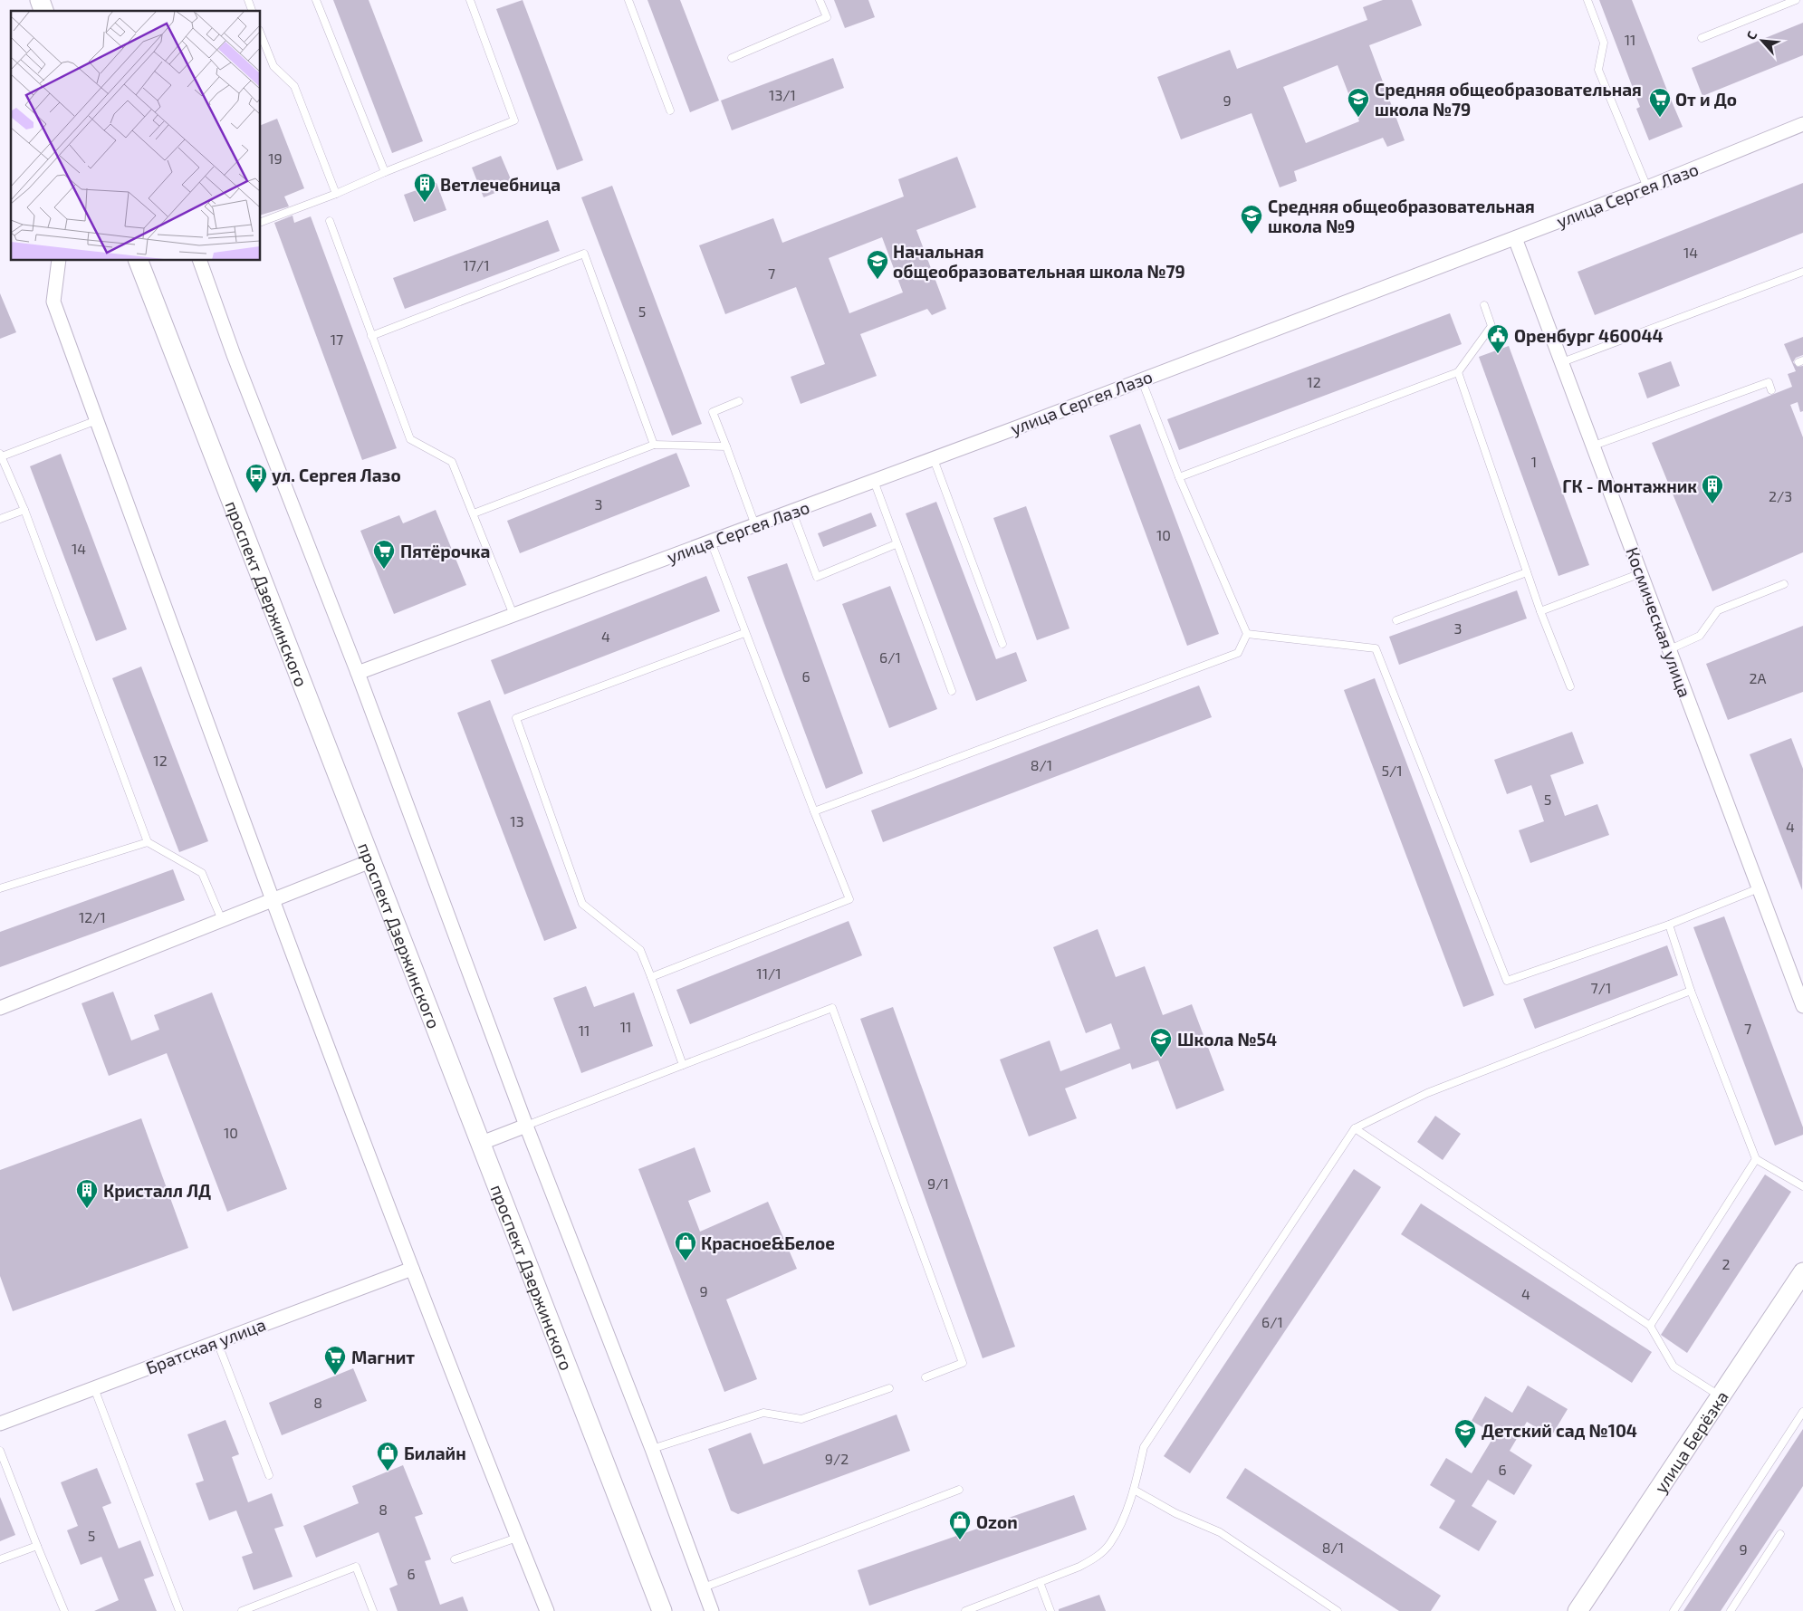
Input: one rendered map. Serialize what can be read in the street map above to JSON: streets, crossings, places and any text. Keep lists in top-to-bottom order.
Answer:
{
  "streets": {
    "main road": ["проспект Дзержинского", "улица Берёзка"],
    "street": ["улица Сергея Лазо", "Космическая улица", "Братская улица"]
  },
  "crossings": [
    ["улица Сергея Лазо", "Космическая улица"]
  ],
  "places": {
    "school or university": [
      "Средняя общеобразовательная школа №79",
      "Средняя общеобразовательная школа №9",
      "Начальная общеобразовательная школа №79",
      "Школа №54",
      "Детский сад №104"
    ],
    "supermarket": ["От и До", "Пятёрочка", "Магнит"],
    "building": ["Ветлечебница", "ГК - Монтажник", "Кристалл ЛД"],
    "public building": ["Оренбург 460044"],
    "bus stop": ["ул. Сергея Лазо"],
    "shop": ["Красное&Белое", "Билайн", "Ozon"]
  },
  "house_numbers": [
    "11",
    "13/1",
    "9",
    "19",
    "14",
    "17/1",
    "7",
    "5",
    "17",
    "12",
    "1",
    "2/3",
    "3",
    "10",
    "14",
    "3",
    "4",
    "6/1",
    "6",
    "2А",
    "12",
    "8/1",
    "5/1",
    "5",
    "13",
    "4",
    "12/1",
    "11/1",
    "7/1",
    "11",
    "7",
    "11",
    "10",
    "9/1",
    "2",
    "9",
    "4",
    "6/1",
    "8",
    "9/2",
    "6",
    "8",
    "5",
    "8/1",
    "9",
    "6"
  ],
  "north": "top left"
}
